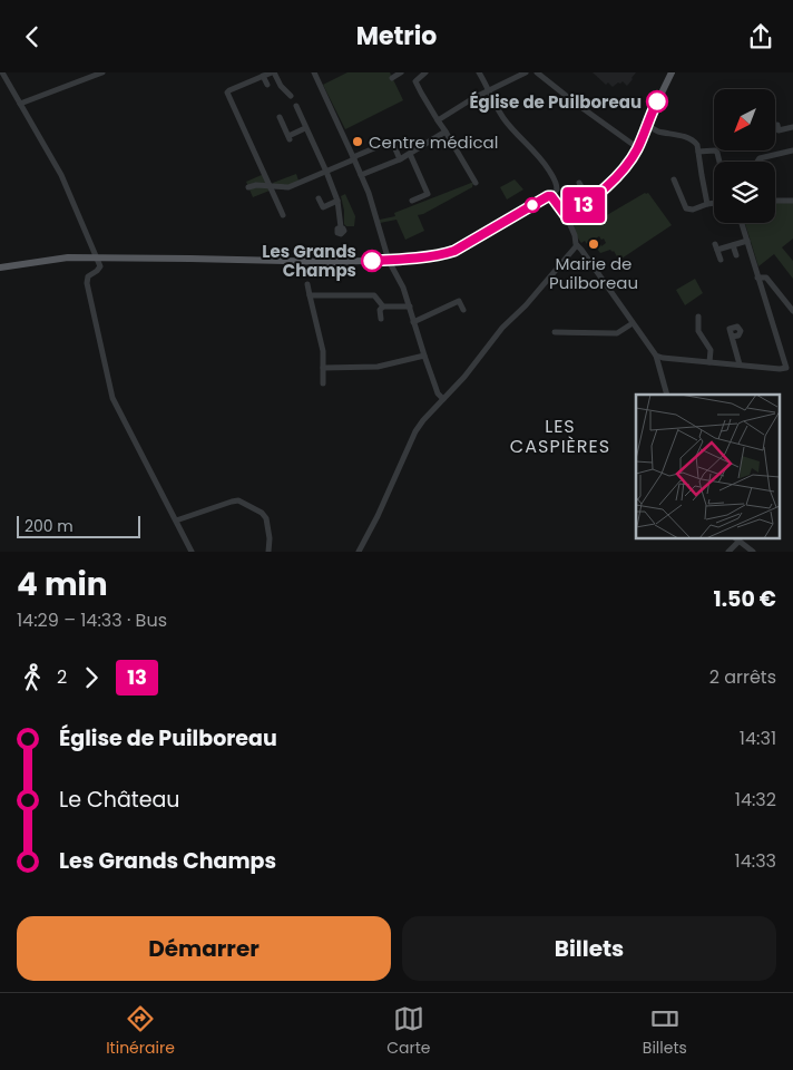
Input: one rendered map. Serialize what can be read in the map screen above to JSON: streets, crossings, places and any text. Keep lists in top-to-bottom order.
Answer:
{
  "districts": ["LES CASPIÈRES"],
  "places": [
    "Église de Puilboreau",
    "Centre médical",
    "Mairie de Puilboreau",
    "Les Grands Champs"
  ],
  "lines": ["bus line 13"],
  "scale_bar": "200 m",
  "north": "bottom left",
  "page": {
    "header": "Metrio",
    "on_map": "13",
    "scale": "200 m",
    "heading": ["4 min", "14:29 – 14:33 · Bus", "1.50 €"],
    "legs": ["2", "13", "2 arrêts"],
    "list": [
      {
        "name": "Église de Puilboreau",
        "value": "14:31"
      },
      {
        "name": "Le Château",
        "value": "14:32"
      },
      {
        "name": "Les Grands Champs",
        "value": "14:33"
      }
    ],
    "buttons": ["Démarrer", "Billets"],
    "tabs": ["Itinéraire", "Carte", "Billets"]
  }
}
